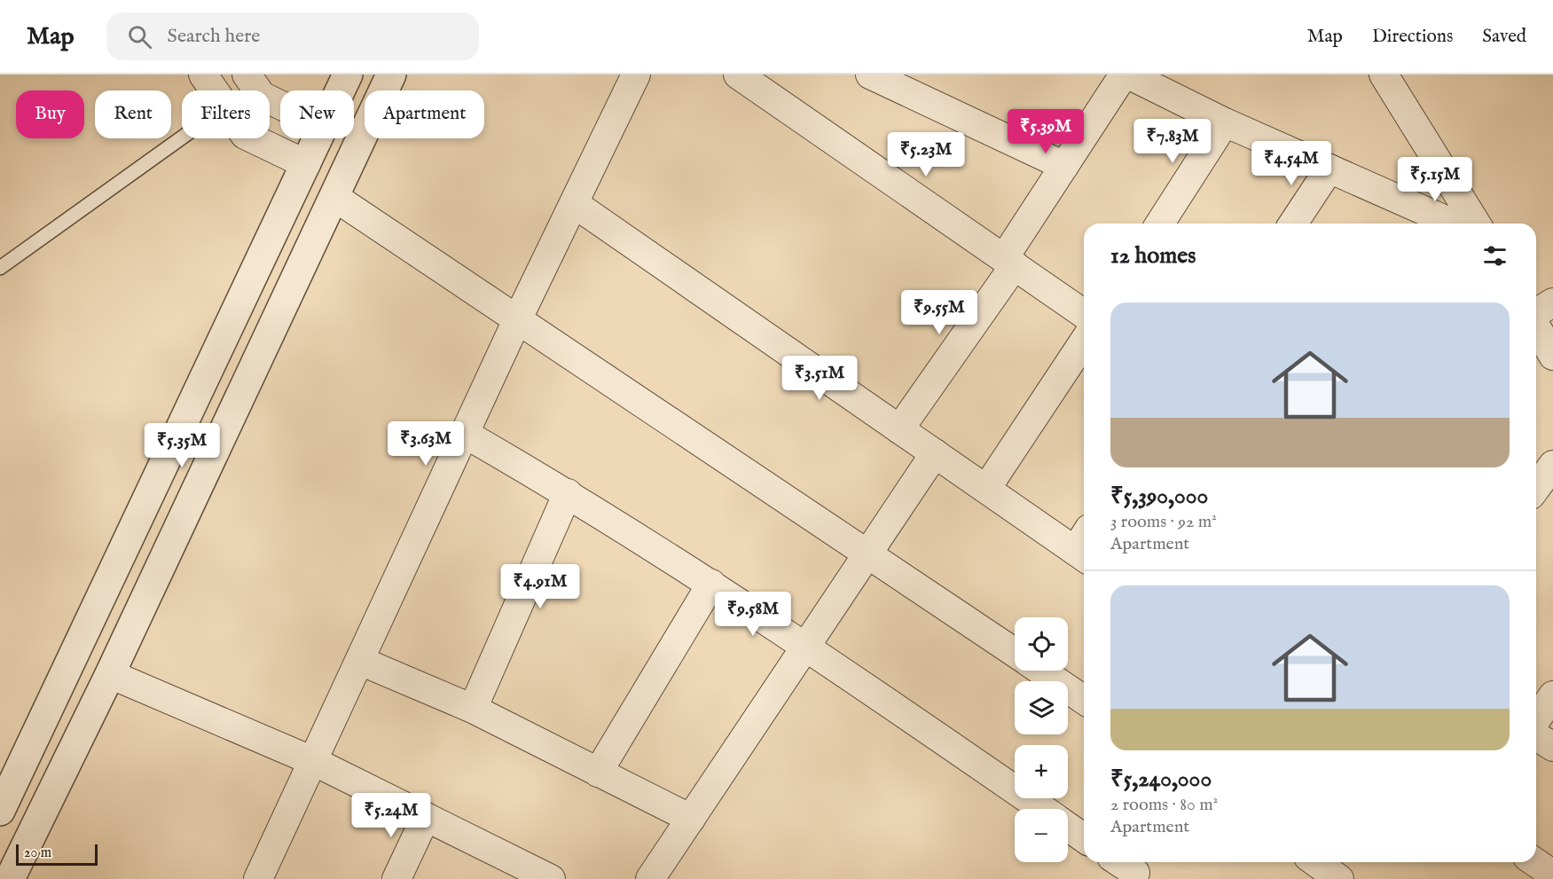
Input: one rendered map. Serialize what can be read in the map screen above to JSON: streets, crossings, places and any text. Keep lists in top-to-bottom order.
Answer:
{
  "scale_bar": "20 m",
  "page": {
    "header": "Map",
    "search": "Search here",
    "nav": ["Map", "Directions", "Saved"],
    "chip": [
      "Buy",
      "Rent",
      "Filters",
      "New",
      "Apartment"
    ],
    "price": [
      "₹5.39M",
      "₹7.83M",
      "₹5.23M",
      "₹4.54M",
      "₹5.15M",
      "₹9.55M",
      "₹3.51M",
      "₹3.63M",
      "₹5.35M",
      "₹4.91M",
      "₹9.58M",
      "₹5.24M"
    ],
    "heading": "12 homes",
    "list": [
      {
        "name": "₹5,390,000",
        "note": "3 rooms · 92 m² · Apartment"
      },
      {
        "name": "₹5,240,000",
        "note": "2 rooms · 80 m² · Apartment"
      }
    ],
    "map_buttons": ["+", "−"],
    "scale": "20 m"
  }
}
